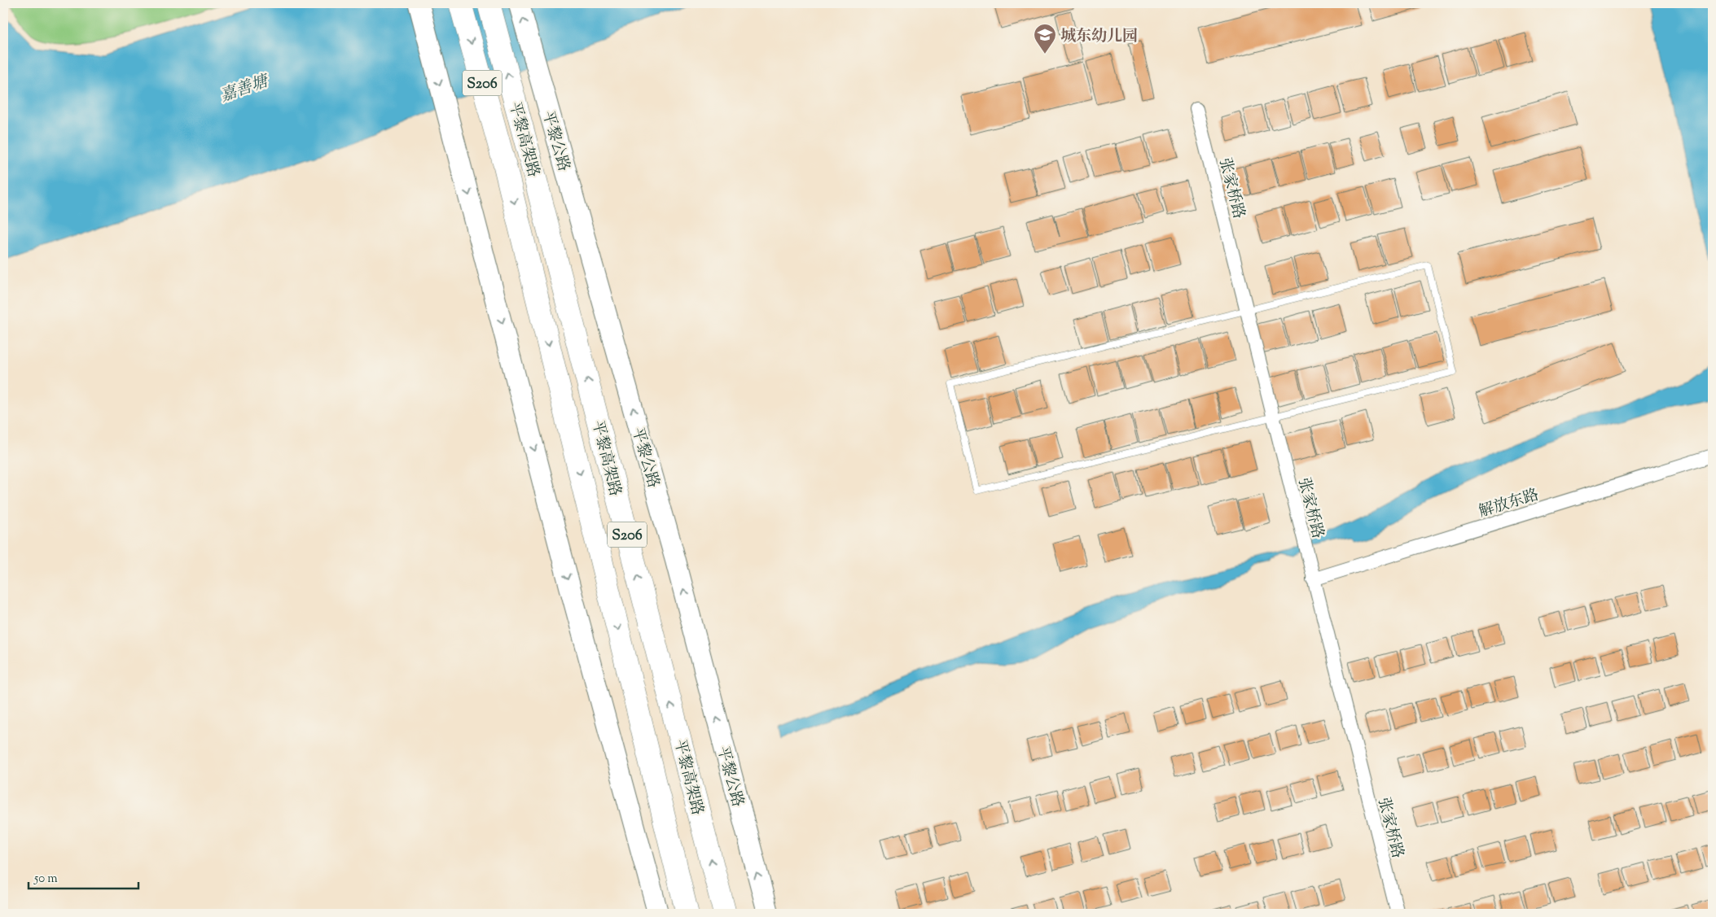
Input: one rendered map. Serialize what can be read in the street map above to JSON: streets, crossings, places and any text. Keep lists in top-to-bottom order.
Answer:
{
  "streets": {
    "highway": ["S206", "平黎高架路"],
    "main road": ["平黎公路"],
    "street": ["张家桥路", "解放东路"]
  },
  "crossings": [
    ["张家桥路", "解放东路"]
  ],
  "water": ["嘉善塘"],
  "places": {
    "school or university": ["城东幼儿园"]
  },
  "scale_bar": "50 m"
}
